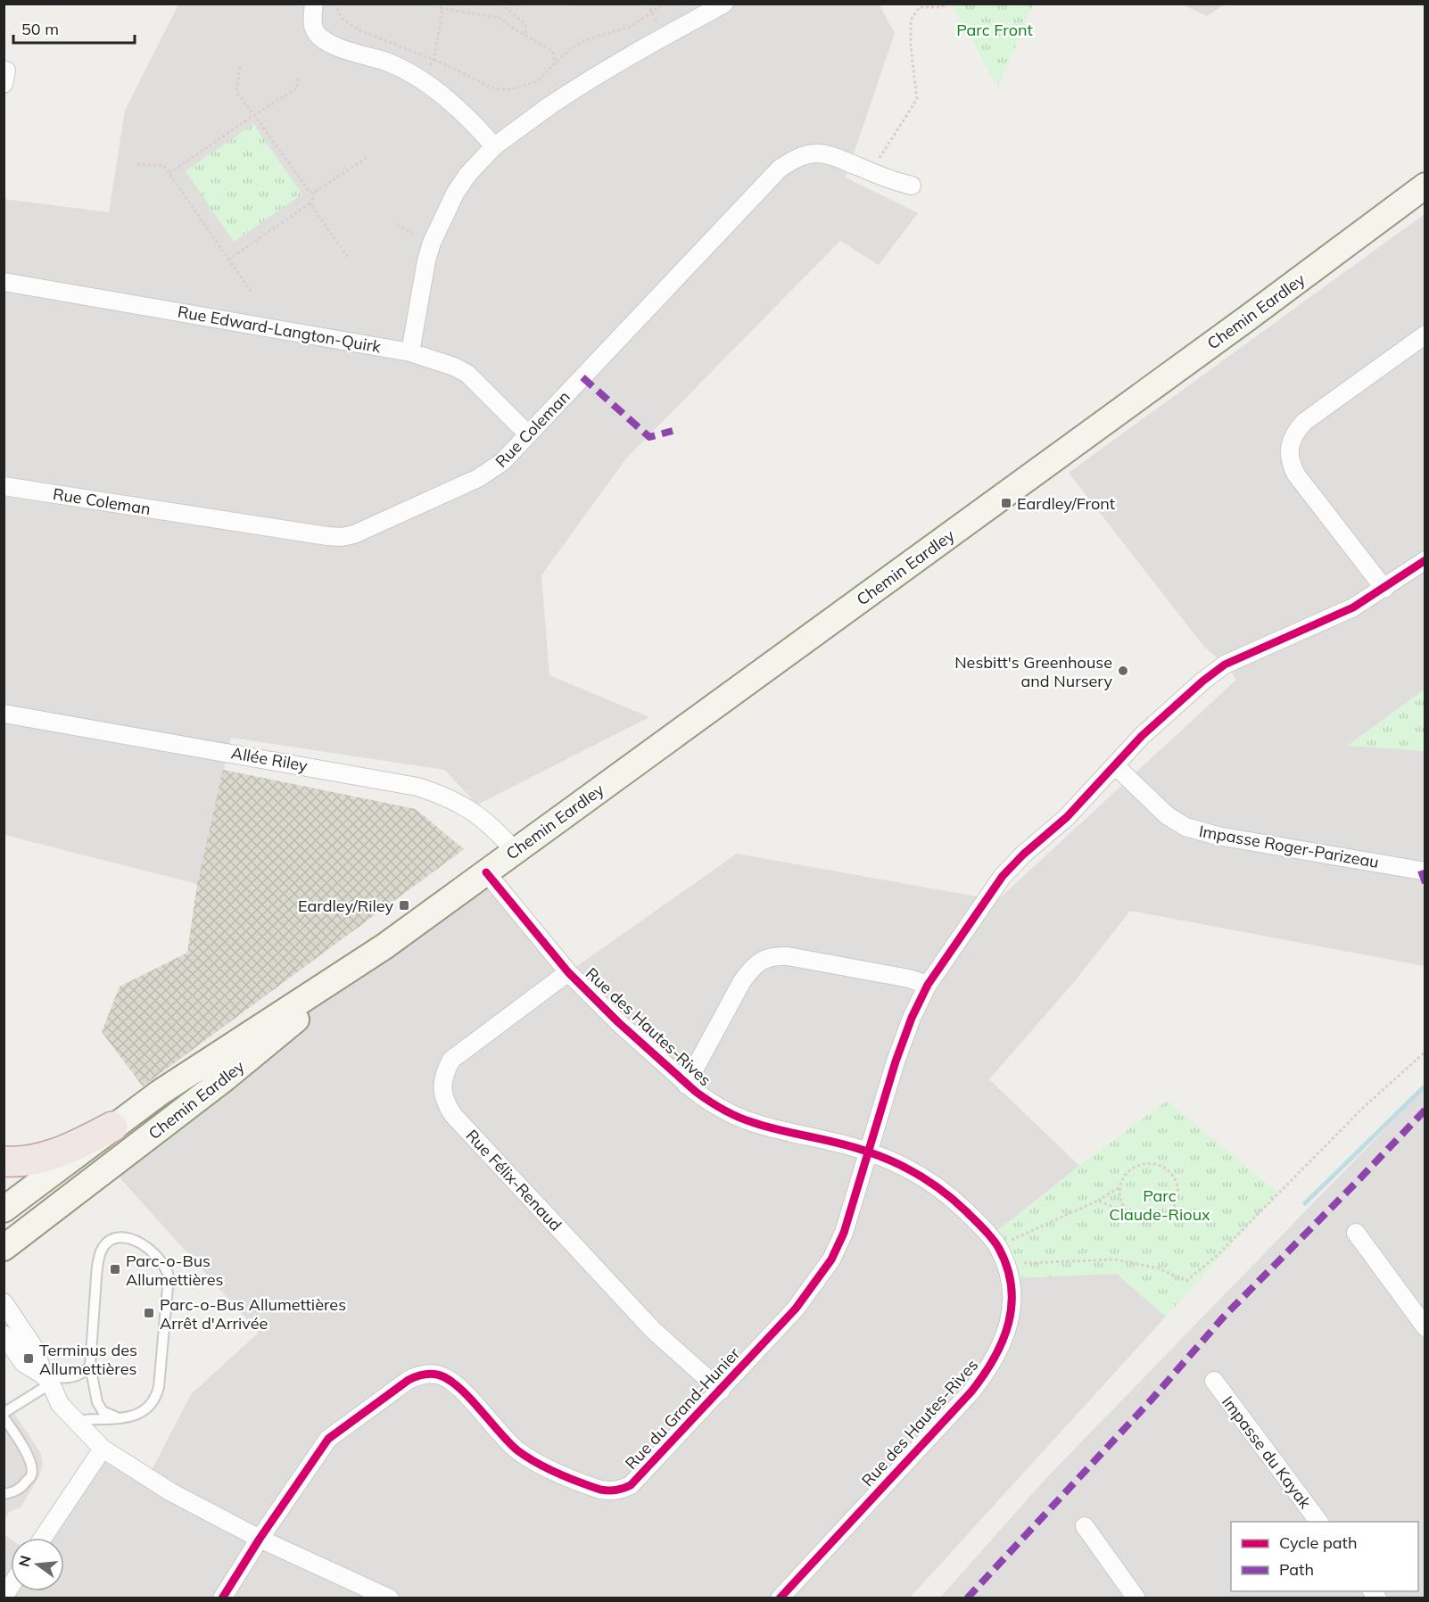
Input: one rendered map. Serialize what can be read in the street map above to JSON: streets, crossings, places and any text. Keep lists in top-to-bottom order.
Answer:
{
  "streets": {
    "main road": ["Chemin Eardley"],
    "street": [
      "Rue Edward-Langton-Quirk",
      "Rue Coleman",
      "Allée Riley",
      "Impasse Roger-Parizeau",
      "Rue des Hautes-Rives",
      "Rue Félix-Renaud",
      "Rue du Grand-Hunier",
      "Impasse du Kayak"
    ]
  },
  "crossings": [
    ["Chemin Eardley", "Allée Riley"],
    ["Chemin Eardley", "Rue des Hautes-Rives"],
    ["Rue Edward-Langton-Quirk", "Rue Coleman"],
    ["Impasse Roger-Parizeau", "Rue du Grand-Hunier"],
    ["Rue des Hautes-Rives", "Rue Félix-Renaud"],
    ["Rue des Hautes-Rives", "Rue du Grand-Hunier"],
    ["Rue Félix-Renaud", "Rue du Grand-Hunier"]
  ],
  "parks": ["Parc Front", "Parc Claude-Rioux"],
  "places": {
    "transit": [
      "Eardley/Front",
      "Eardley/Riley",
      "Parc-o-Bus Allumettières",
      "Parc-o-Bus Allumettières Arrêt d'Arrivée",
      "Terminus des Allumettières"
    ],
    "other": ["Nesbitt's Greenhouse and Nursery"]
  },
  "legend": ["Cycle path", "Path"],
  "scale_bar": "50 m",
  "north": "left"
}
